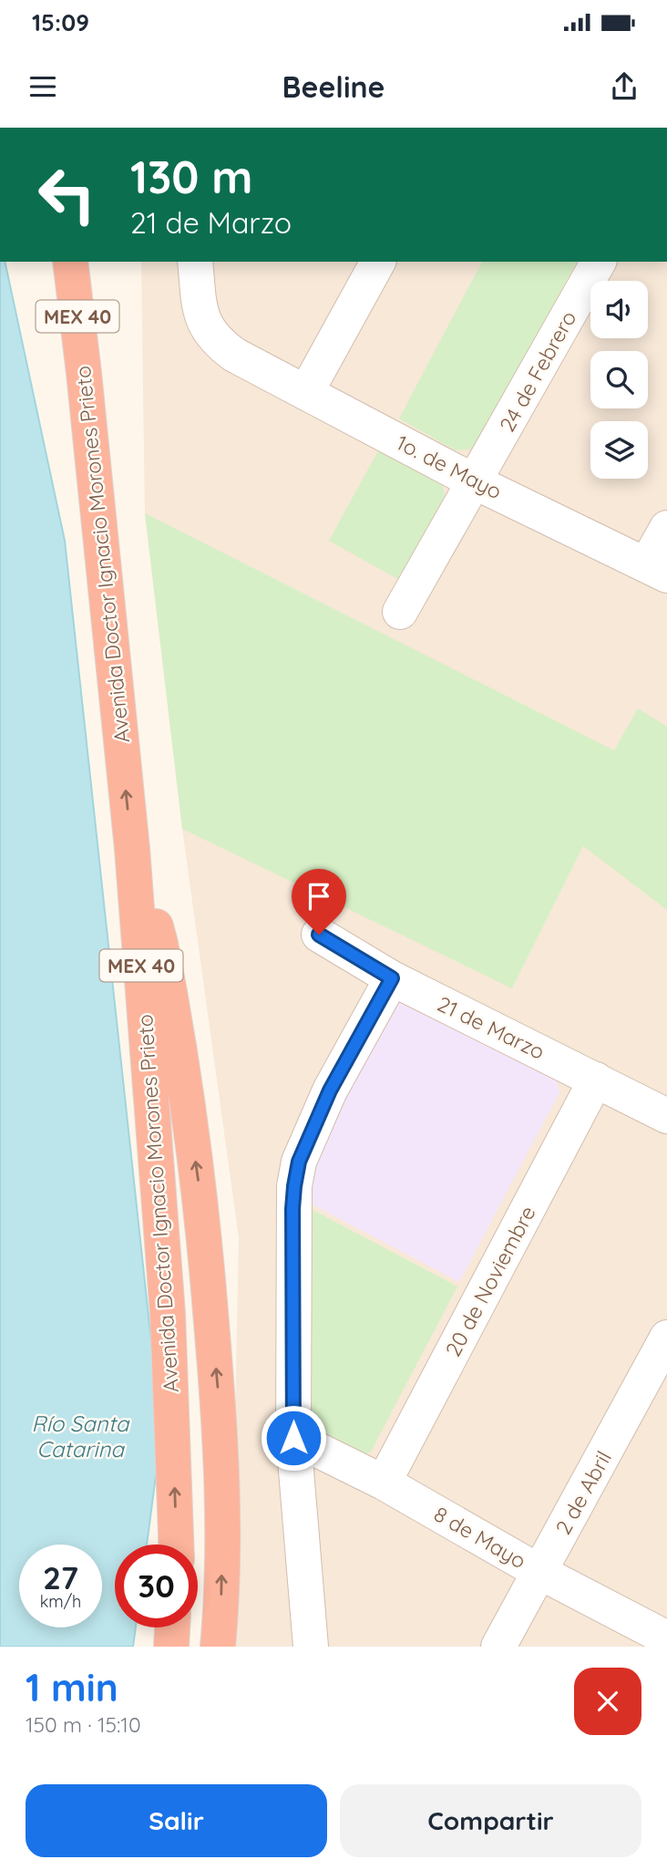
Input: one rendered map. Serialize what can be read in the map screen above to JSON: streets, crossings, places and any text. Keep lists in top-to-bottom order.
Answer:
{
  "streets": {
    "highway": ["MEX 40", "Avenida Doctor Ignacio Morones Prieto"],
    "street": [
      "24 de Febrero",
      "1o. de Mayo",
      "21 de Marzo",
      "20 de Noviembre",
      "2 de Abril",
      "8 de Mayo"
    ]
  },
  "crossings": [
    ["24 de Febrero", "1o. de Mayo"],
    ["21 de Marzo", "20 de Noviembre"],
    ["20 de Noviembre", "8 de Mayo"],
    ["2 de Abril", "8 de Mayo"]
  ],
  "one_way": ["Avenida Doctor Ignacio Morones Prieto"],
  "water": ["Río Santa Catarina"],
  "page": {
    "status": "15:09",
    "header": "Beeline",
    "turn": ["130 m", "21 de Marzo"],
    "speed": "27 km/h",
    "limit": "30",
    "heading": ["1 min", "150 m · 15:10"],
    "buttons": ["Salir", "Compartir"]
  }
}
